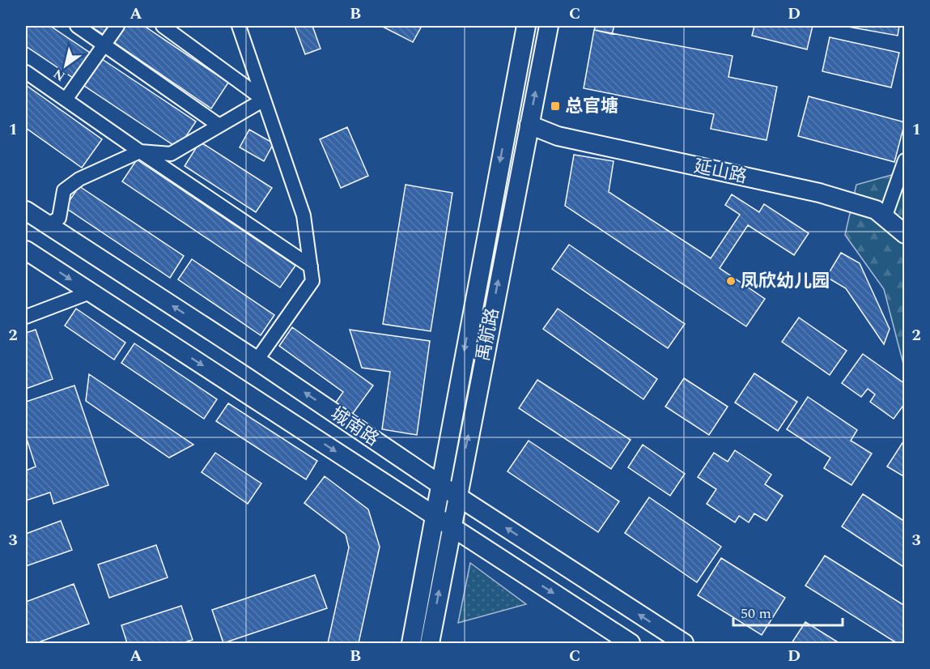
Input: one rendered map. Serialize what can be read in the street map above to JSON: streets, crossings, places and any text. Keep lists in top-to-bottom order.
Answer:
{
  "streets": {
    "main road": ["延山路", "禹航路", "城南路"]
  },
  "crossings": [
    ["延山路", "禹航路"],
    ["禹航路", "城南路"]
  ],
  "places": {
    "transit": ["总官塘"],
    "other": ["凤欣幼儿园"]
  },
  "scale_bar": "50 m",
  "north": "bottom left",
  "grid": {
    "columns": [
      "A",
      "B",
      "C",
      "D"
    ],
    "rows": ["1", "2", "3"]
  }
}
